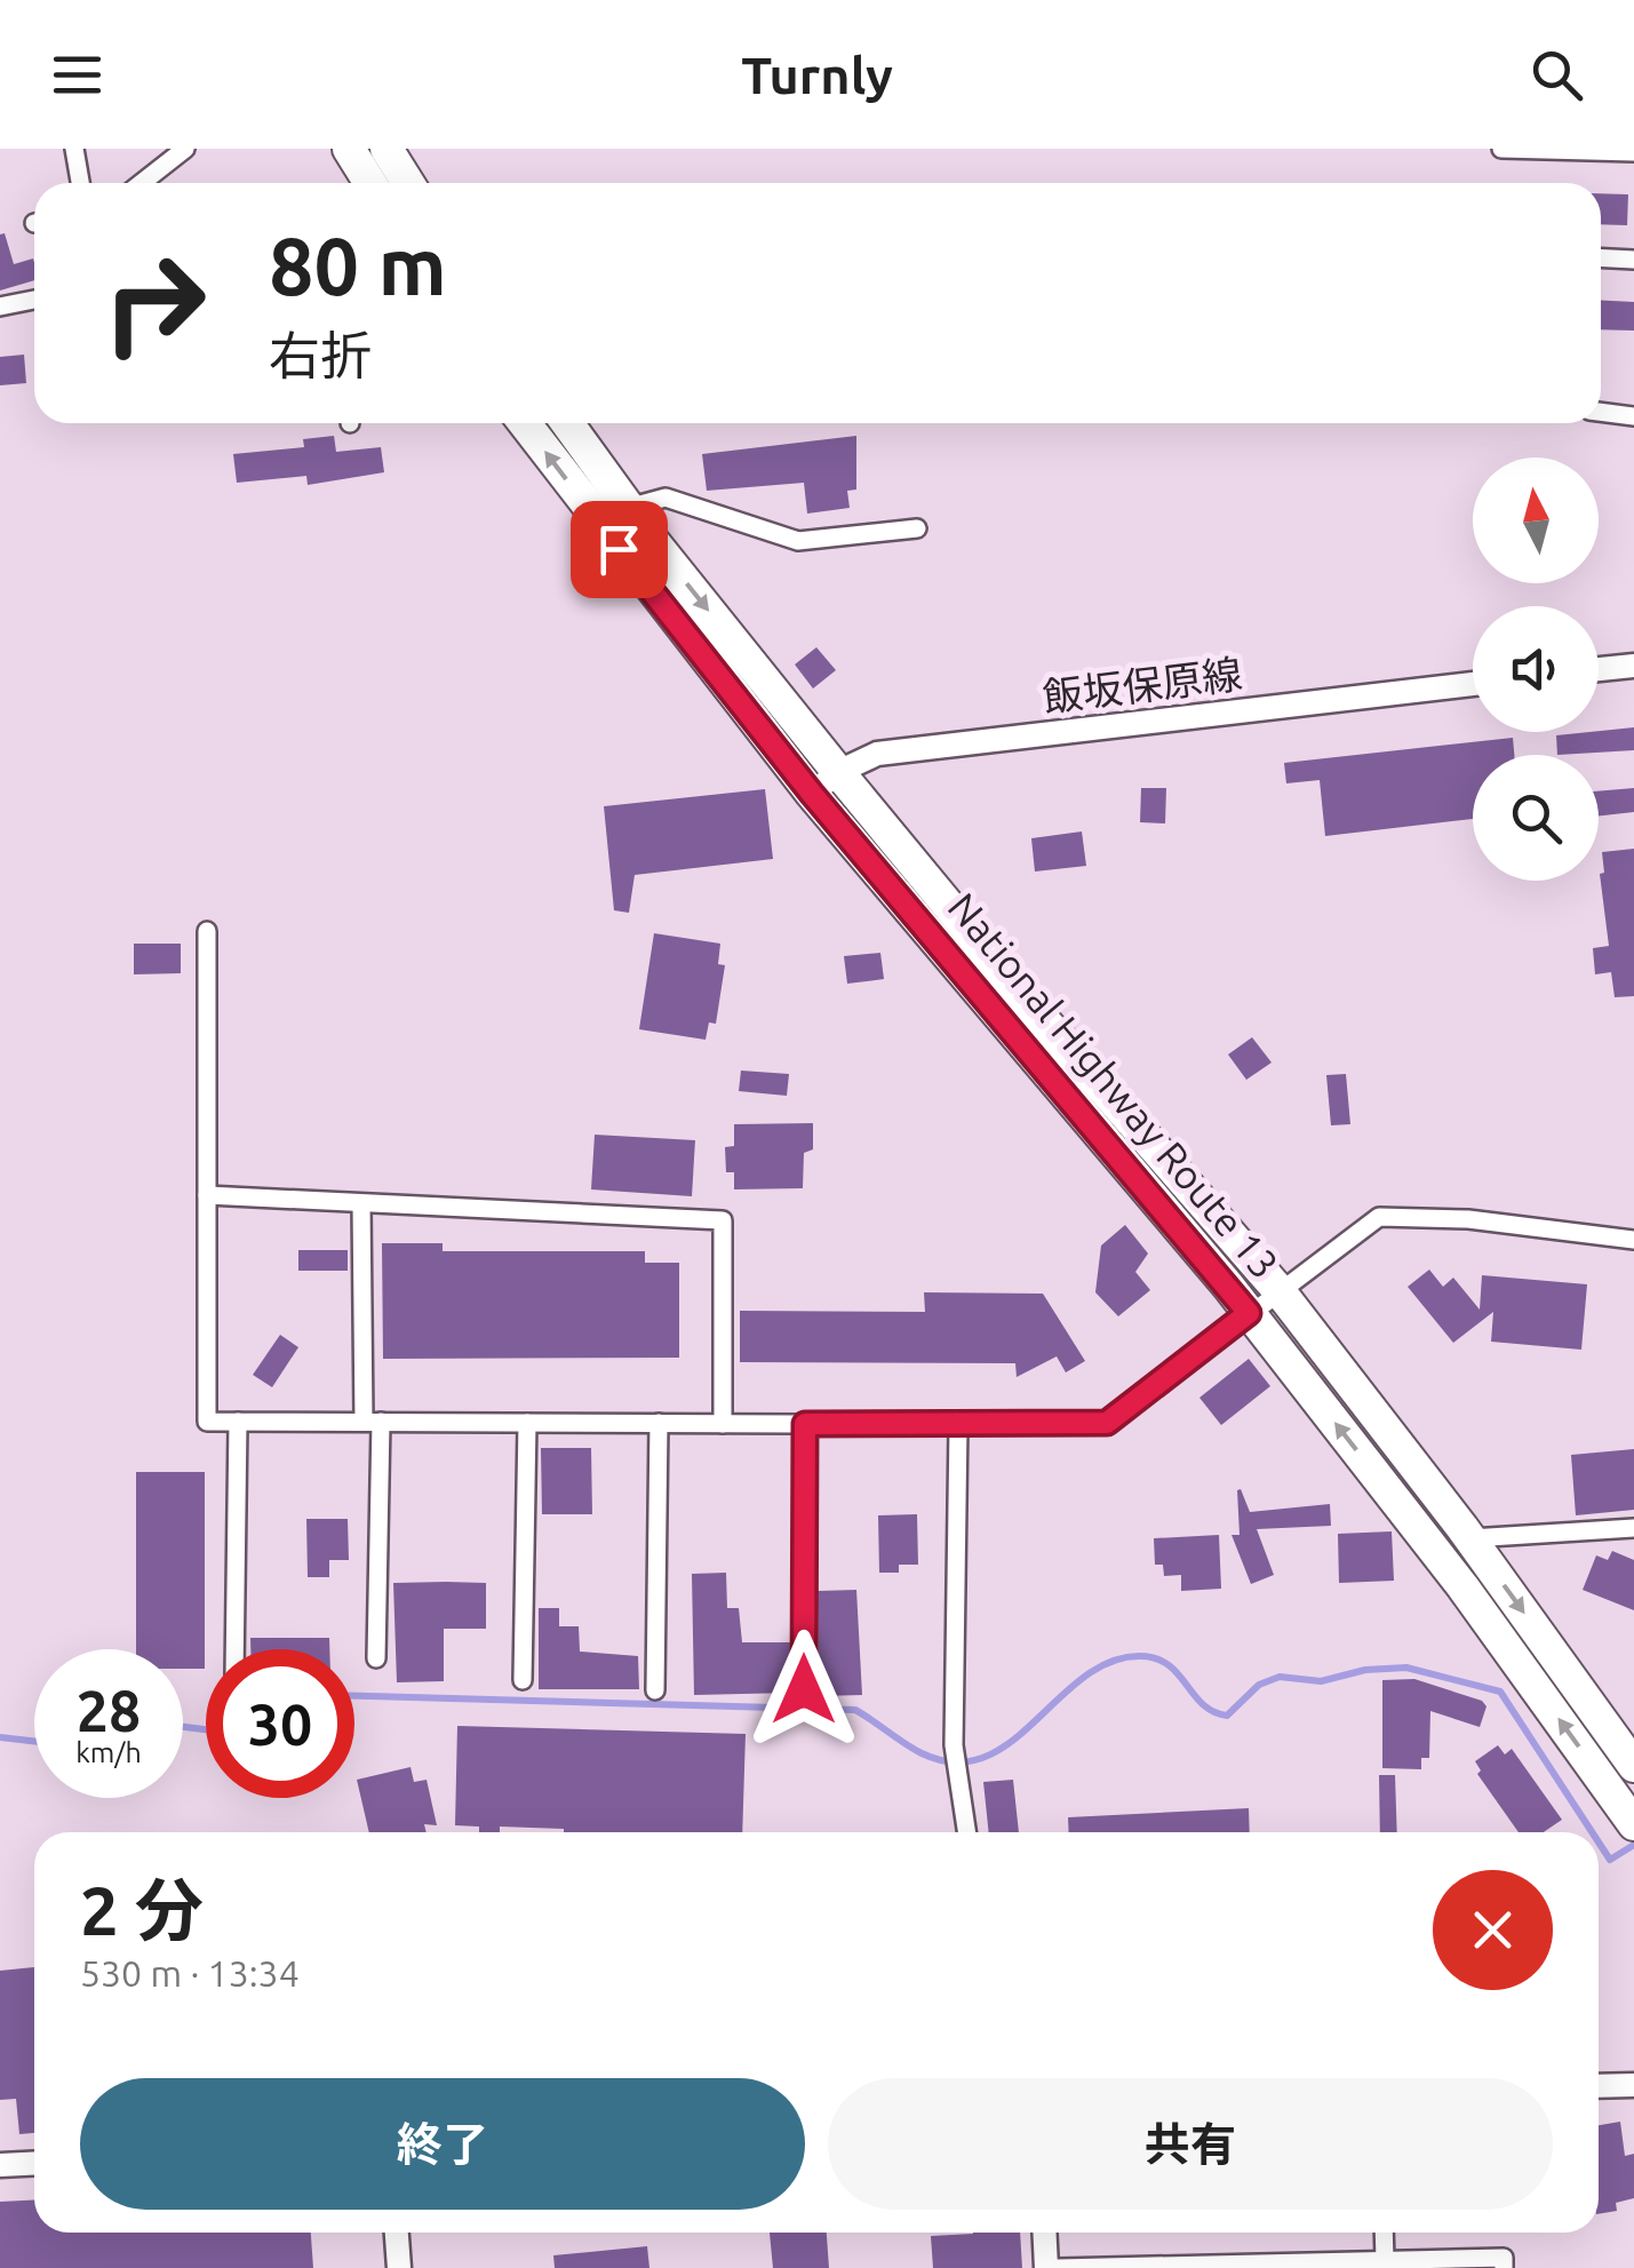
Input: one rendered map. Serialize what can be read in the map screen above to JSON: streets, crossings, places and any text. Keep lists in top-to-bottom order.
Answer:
{
  "streets": {
    "highway": ["National Highway Route 13"],
    "main road": ["飯坂保原線"]
  },
  "crossings": [
    ["飯坂保原線", "National Highway Route 13"]
  ],
  "north": "top",
  "page": {
    "header": "Turnly",
    "turn": ["80 m", "右折"],
    "speed": "28 km/h",
    "limit": "30",
    "heading": ["2 分", "530 m · 13:34"],
    "buttons": ["終了", "共有"]
  }
}
